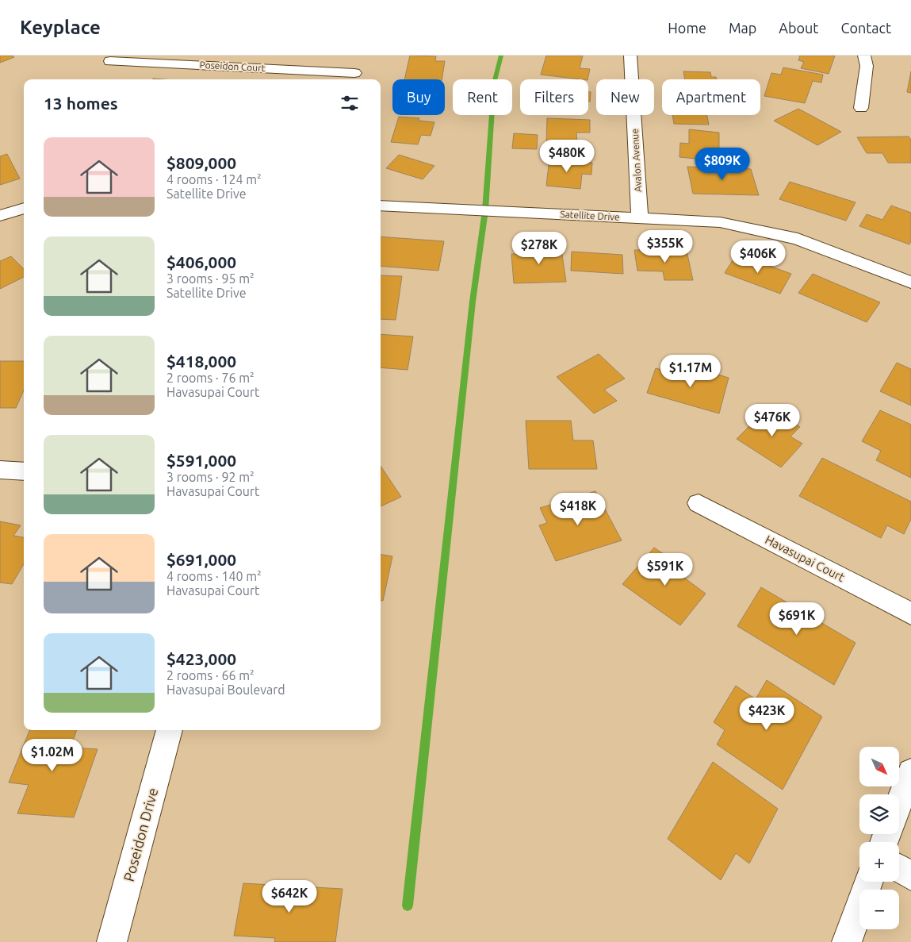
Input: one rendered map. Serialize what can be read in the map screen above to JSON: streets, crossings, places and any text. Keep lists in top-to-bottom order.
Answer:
{
  "streets": {
    "street": [
      "Poseidon Court",
      "Avalon Avenue",
      "Satellite Drive",
      "Havasupai Court",
      "Poseidon Drive"
    ]
  },
  "crossings": [
    ["Avalon Avenue", "Satellite Drive"]
  ],
  "north": "bottom right",
  "page": {
    "header": "Keyplace",
    "nav": [
      "Home",
      "Map",
      "About",
      "Contact"
    ],
    "chip": [
      "Buy",
      "Rent",
      "Filters",
      "New",
      "Apartment"
    ],
    "heading": "13 homes",
    "list": [
      {
        "name": "$809,000",
        "note": "4 rooms · 124 m² · Satellite Drive"
      },
      {
        "name": "$406,000",
        "note": "3 rooms · 95 m² · Satellite Drive"
      },
      {
        "name": "$418,000",
        "note": "2 rooms · 76 m² · Havasupai Court"
      },
      {
        "name": "$591,000",
        "note": "3 rooms · 92 m² · Havasupai Court"
      },
      {
        "name": "$691,000",
        "note": "4 rooms · 140 m² · Havasupai Court"
      },
      {
        "name": "$423,000",
        "note": "2 rooms · 66 m² · Havasupai Boulevard"
      }
    ],
    "price": [
      "$480K",
      "$809K",
      "$355K",
      "$278K",
      "$406K",
      "$1.17M",
      "$476K",
      "$418K",
      "$591K",
      "$691K",
      "$423K",
      "$1.02M",
      "$642K"
    ],
    "map_buttons": ["+", "−"]
  }
}
